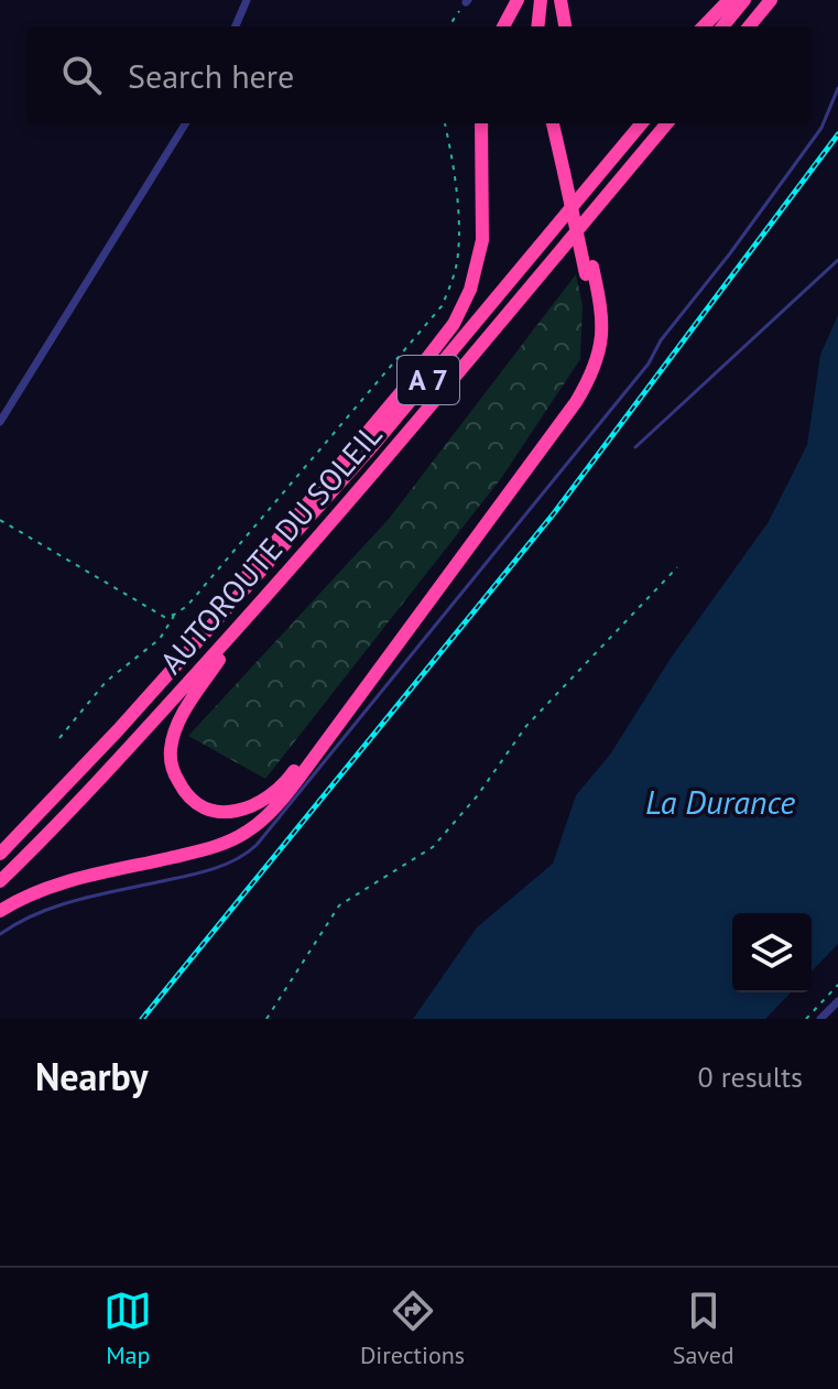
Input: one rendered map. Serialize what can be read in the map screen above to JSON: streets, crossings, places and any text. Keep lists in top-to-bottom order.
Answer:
{
  "streets": {
    "highway": ["A 7", "AUTOROUTE DU SOLEIL"]
  },
  "water": ["La Durance"],
  "page": {
    "search": "Search here",
    "heading": ["Nearby", "0 results"],
    "nav": ["Map", "Directions", "Saved"]
  }
}
